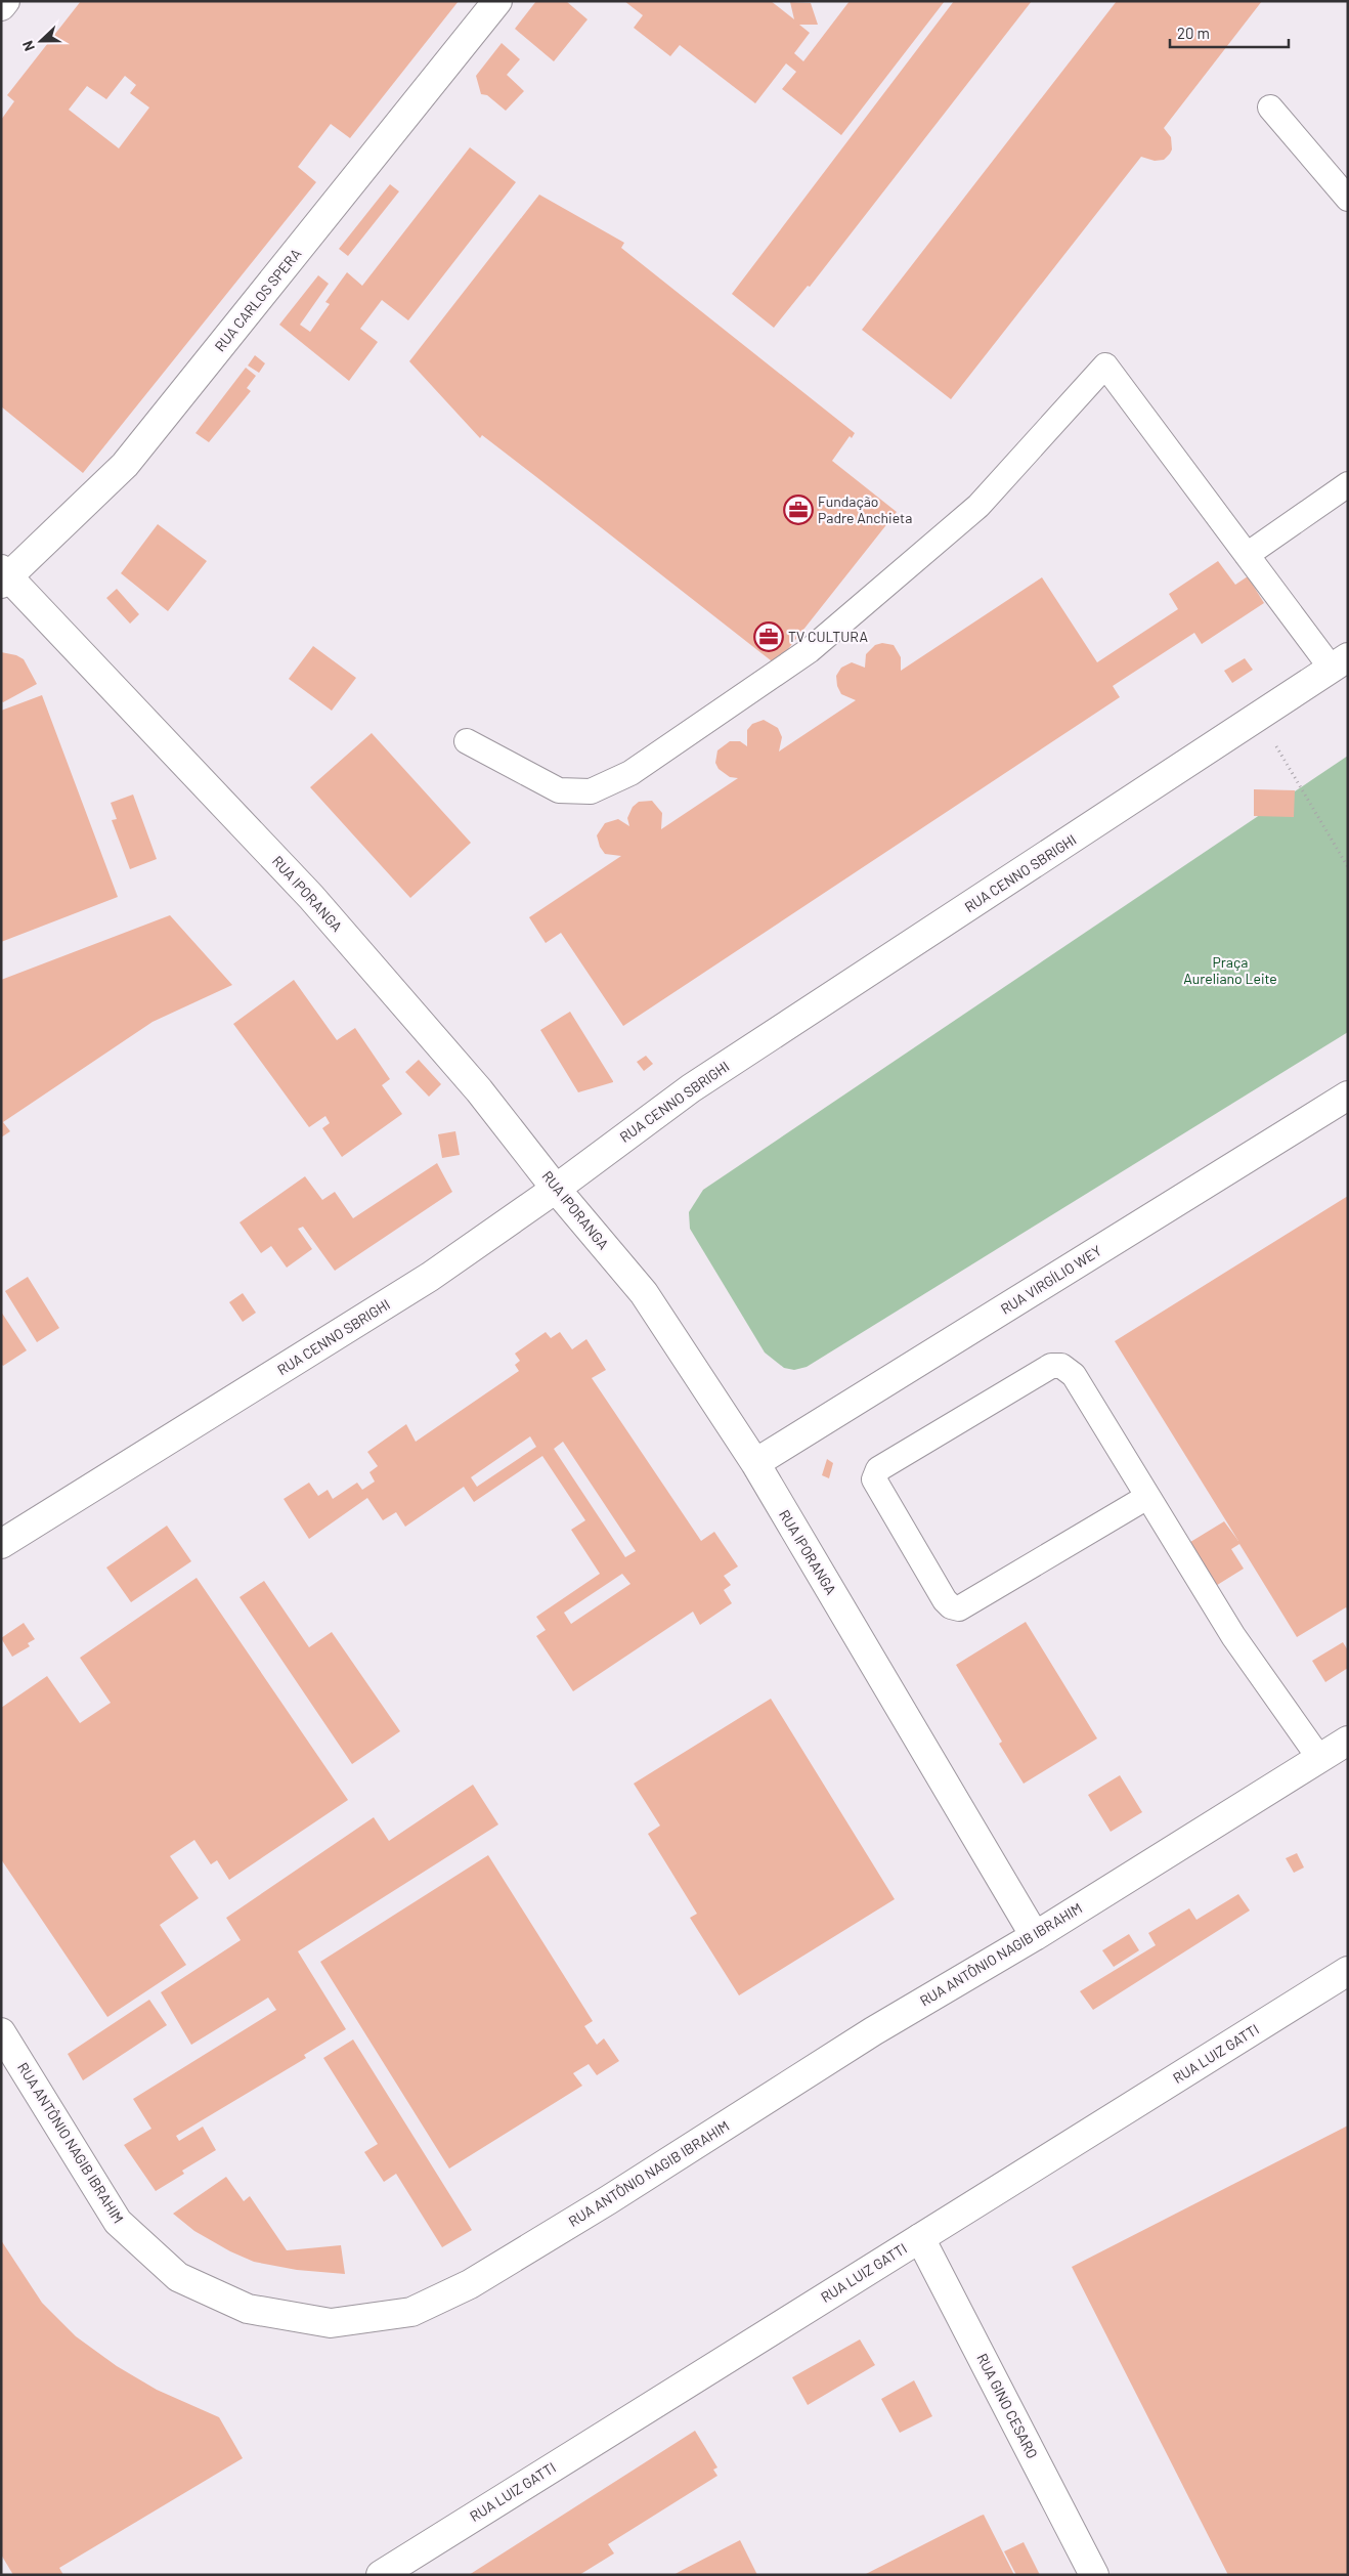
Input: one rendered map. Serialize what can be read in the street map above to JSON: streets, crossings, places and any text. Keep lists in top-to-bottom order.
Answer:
{
  "streets": {
    "street": [
      "RUA CARLOS SPERA",
      "RUA CENNO SBRIGHI",
      "RUA IPORANGA",
      "RUA VIRGÍLIO WEY",
      "RUA ANTÔNIO NAGIB IBRAHIM",
      "RUA LUIZ GATTI",
      "RUA GINO CESARO"
    ]
  },
  "crossings": [
    ["RUA CARLOS SPERA", "RUA IPORANGA"],
    ["RUA CENNO SBRIGHI", "RUA IPORANGA"],
    ["RUA IPORANGA", "RUA VIRGÍLIO WEY"],
    ["RUA IPORANGA", "RUA ANTÔNIO NAGIB IBRAHIM"],
    ["RUA LUIZ GATTI", "RUA GINO CESARO"]
  ],
  "parks": ["Praça Aureliano Leite"],
  "places": {
    "office": ["Fundação Padre Anchieta", "TV CULTURA"]
  },
  "scale_bar": "20 m",
  "north": "left"
}
